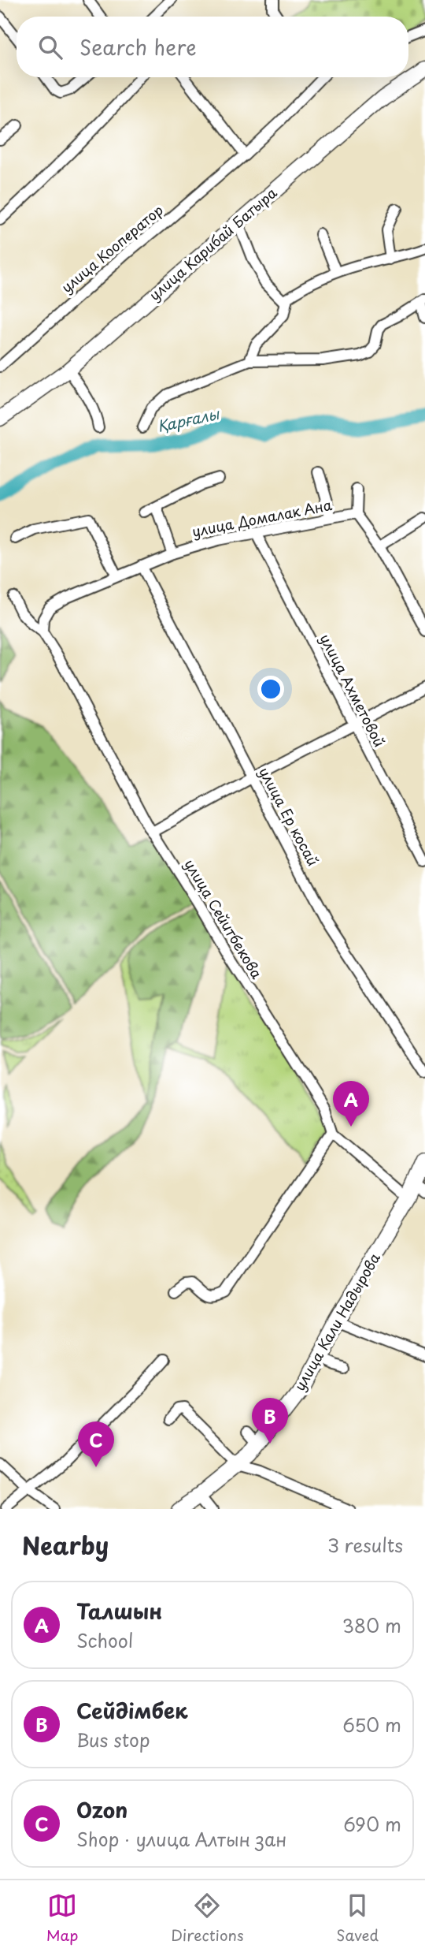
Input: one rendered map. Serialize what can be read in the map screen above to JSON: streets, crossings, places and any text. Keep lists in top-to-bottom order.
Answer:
{
  "streets": {
    "street": [
      "улица Карибай Батыра",
      "улица Кооператор",
      "улица Домалак Ана",
      "улица Ахметовой",
      "улица Ер косай",
      "улица Сейитбекова",
      "улица Кали Надырова"
    ]
  },
  "crossings": [
    ["улица Домалак Ана", "улица Ахметовой"],
    ["улица Домалак Ана", "улица Ер косай"],
    ["улица Домалак Ана", "улица Сейитбекова"]
  ],
  "water": ["Қарғалы"],
  "page": {
    "search": "Search here",
    "pins": ["A", "B", "C"],
    "heading": ["Nearby", "3 results"],
    "list": [
      {
        "mark": "A",
        "name": "Талшын",
        "note": "School",
        "value": "380 m"
      },
      {
        "mark": "B",
        "name": "Сейдімбек",
        "note": "Bus stop",
        "value": "650 m"
      },
      {
        "mark": "C",
        "name": "Ozon",
        "note": "Shop · улица Алтын зан",
        "value": "690 m"
      }
    ],
    "nav": ["Map", "Directions", "Saved"]
  }
}
